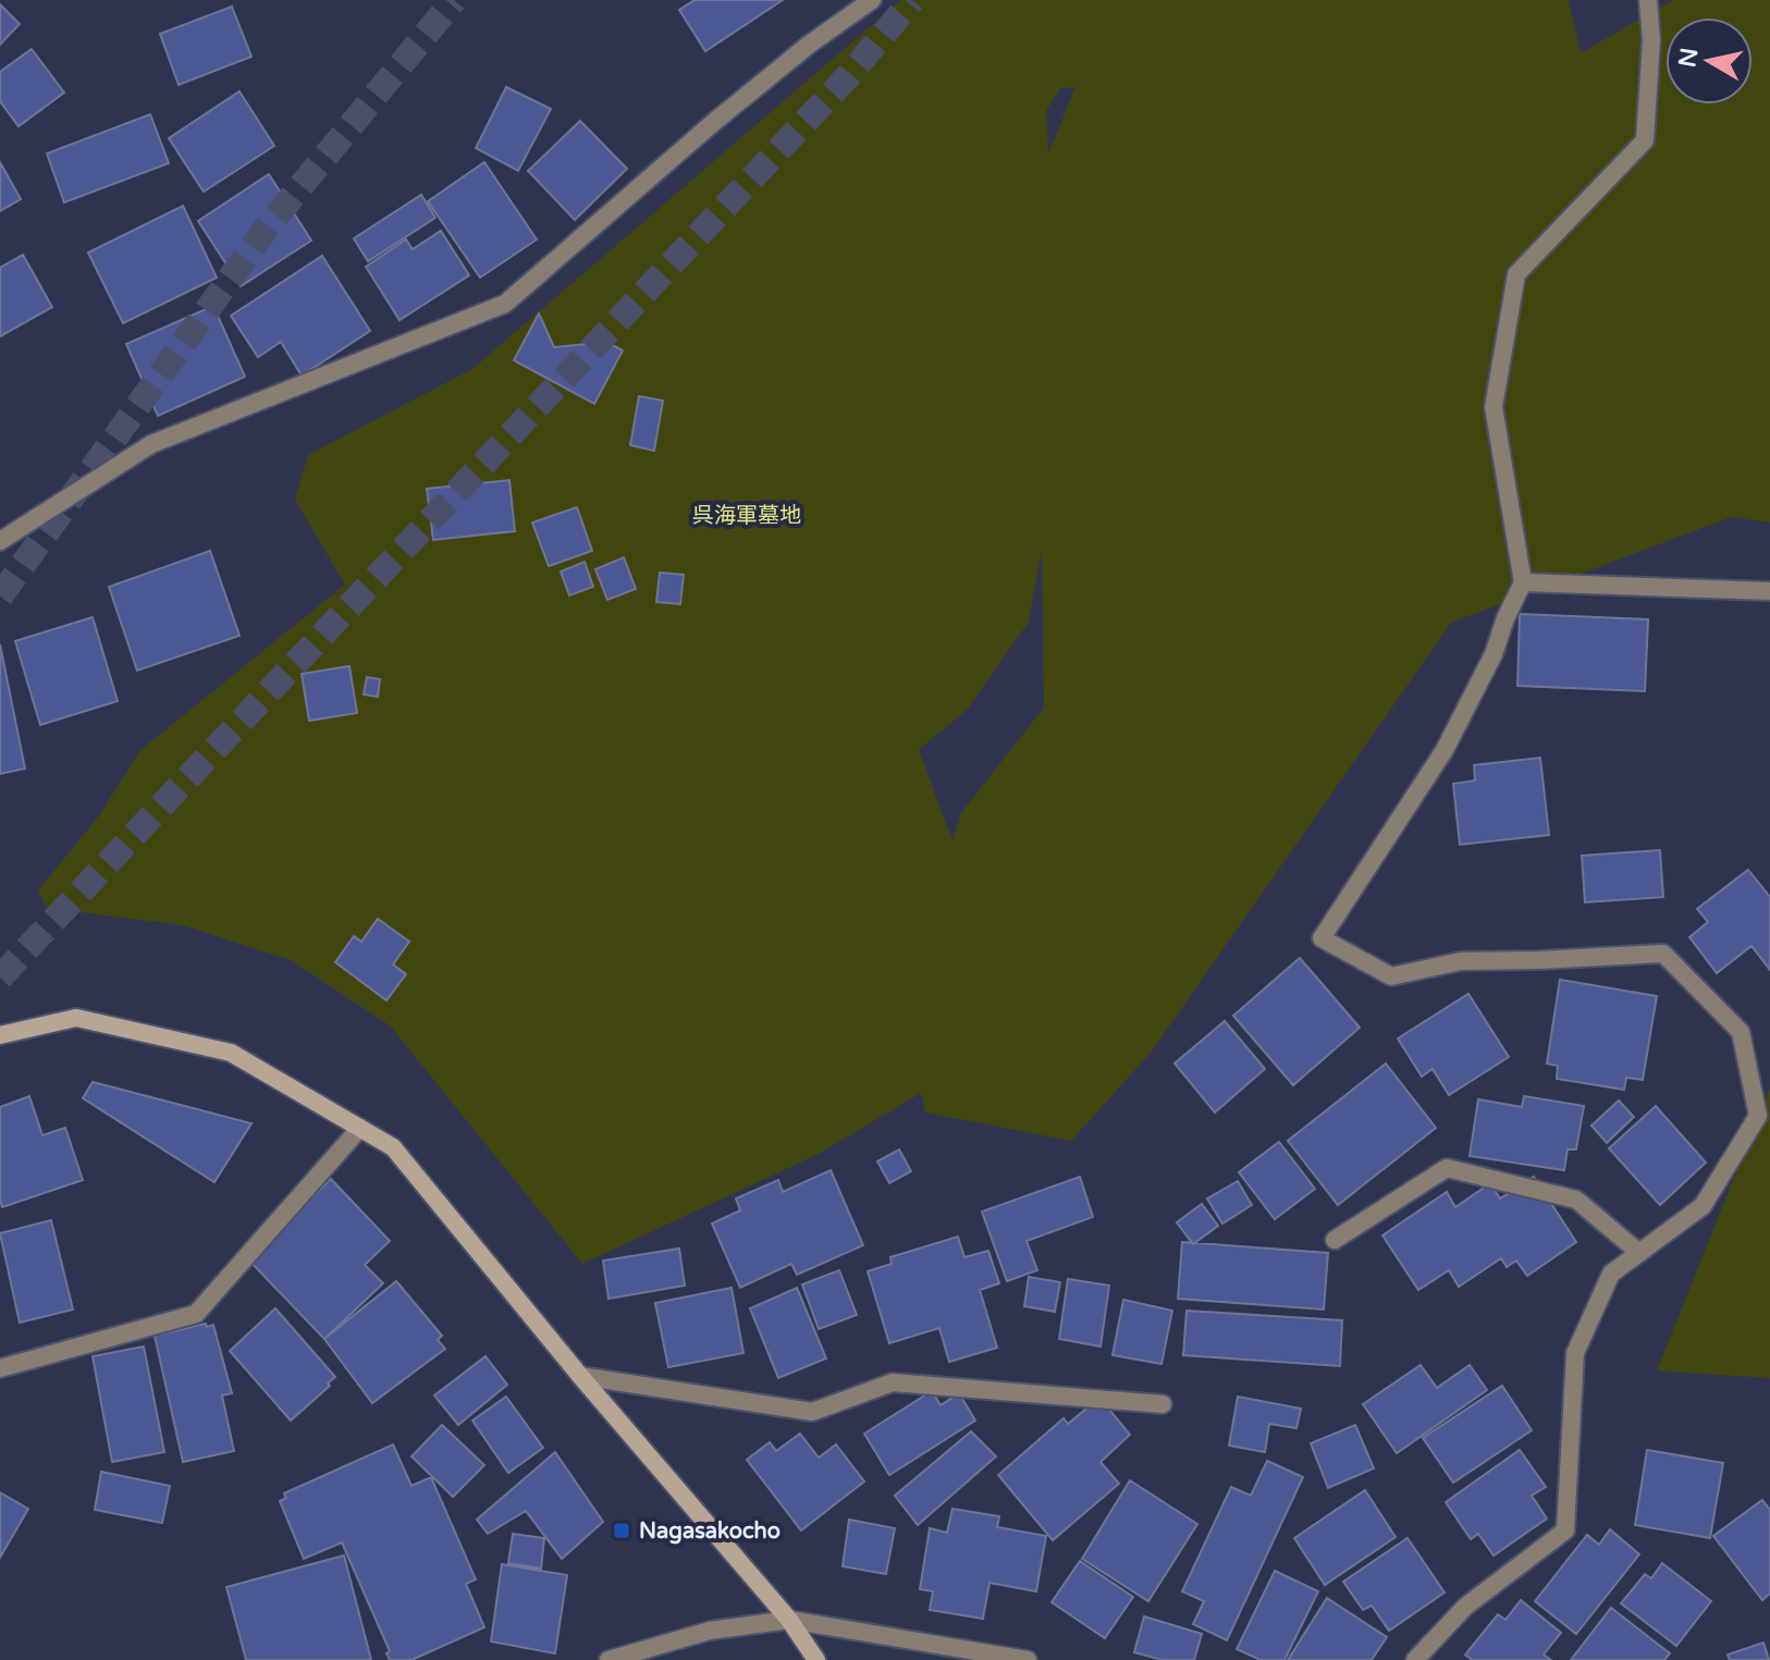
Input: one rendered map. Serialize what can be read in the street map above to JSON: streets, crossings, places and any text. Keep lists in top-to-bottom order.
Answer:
{
  "parks": ["呉海軍墓地"],
  "places": {
    "transit": ["Nagasakocho"]
  },
  "north": "left"
}
